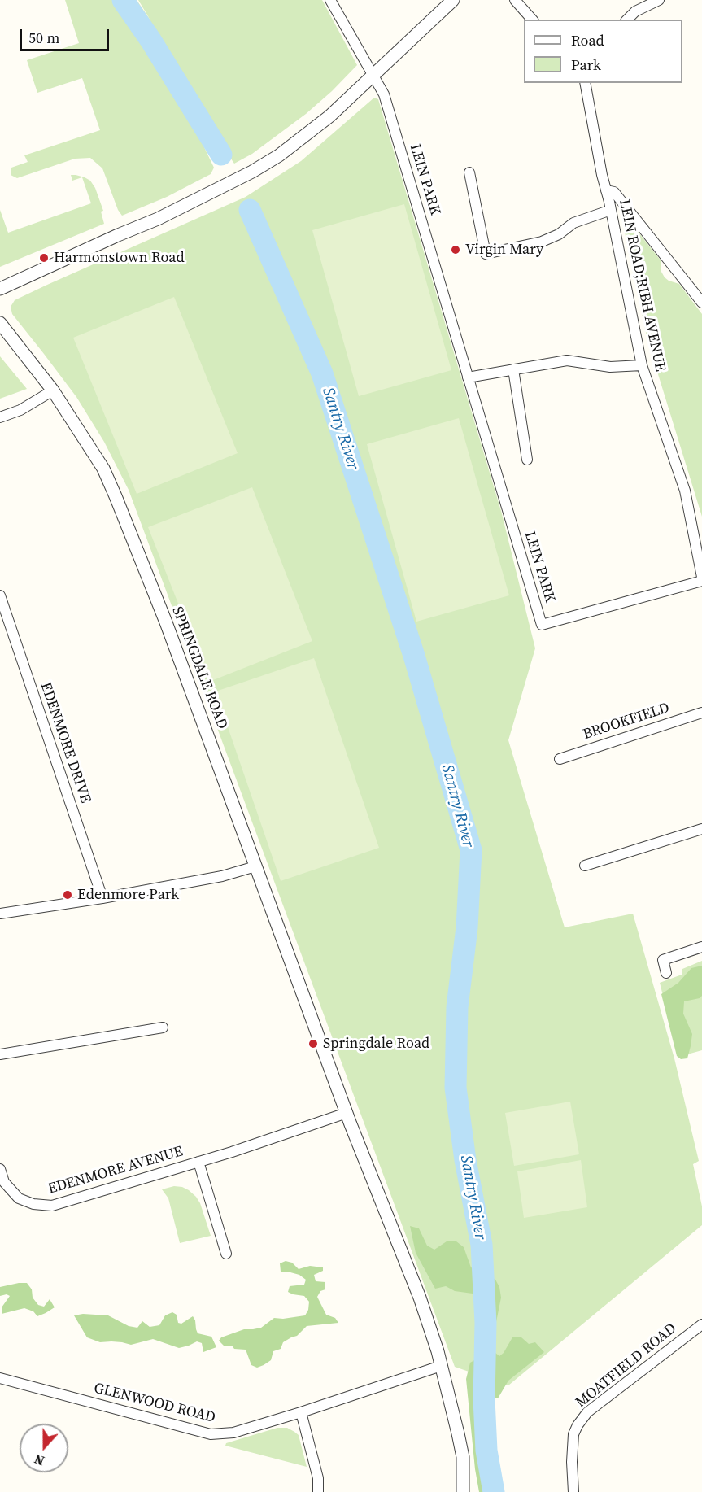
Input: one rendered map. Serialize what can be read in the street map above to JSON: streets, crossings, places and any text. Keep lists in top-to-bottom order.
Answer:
{
  "streets": {
    "street": [
      "LEIN PARK",
      "LEIN ROAD;RIBH AVENUE",
      "SPRINGDALE ROAD",
      "BROOKFIELD",
      "EDENMORE DRIVE",
      "EDENMORE AVENUE",
      "MOATFIELD ROAD",
      "GLENWOOD ROAD"
    ]
  },
  "crossings": [
    ["SPRINGDALE ROAD", "EDENMORE AVENUE"],
    ["SPRINGDALE ROAD", "GLENWOOD ROAD"]
  ],
  "water": ["Santry River"],
  "places": [
    "Virgin Mary",
    "Harmonstown Road",
    "Edenmore Park",
    "Springdale Road"
  ],
  "legend": ["Road", "Park"],
  "scale_bar": "50 m",
  "north": "bottom"
}
